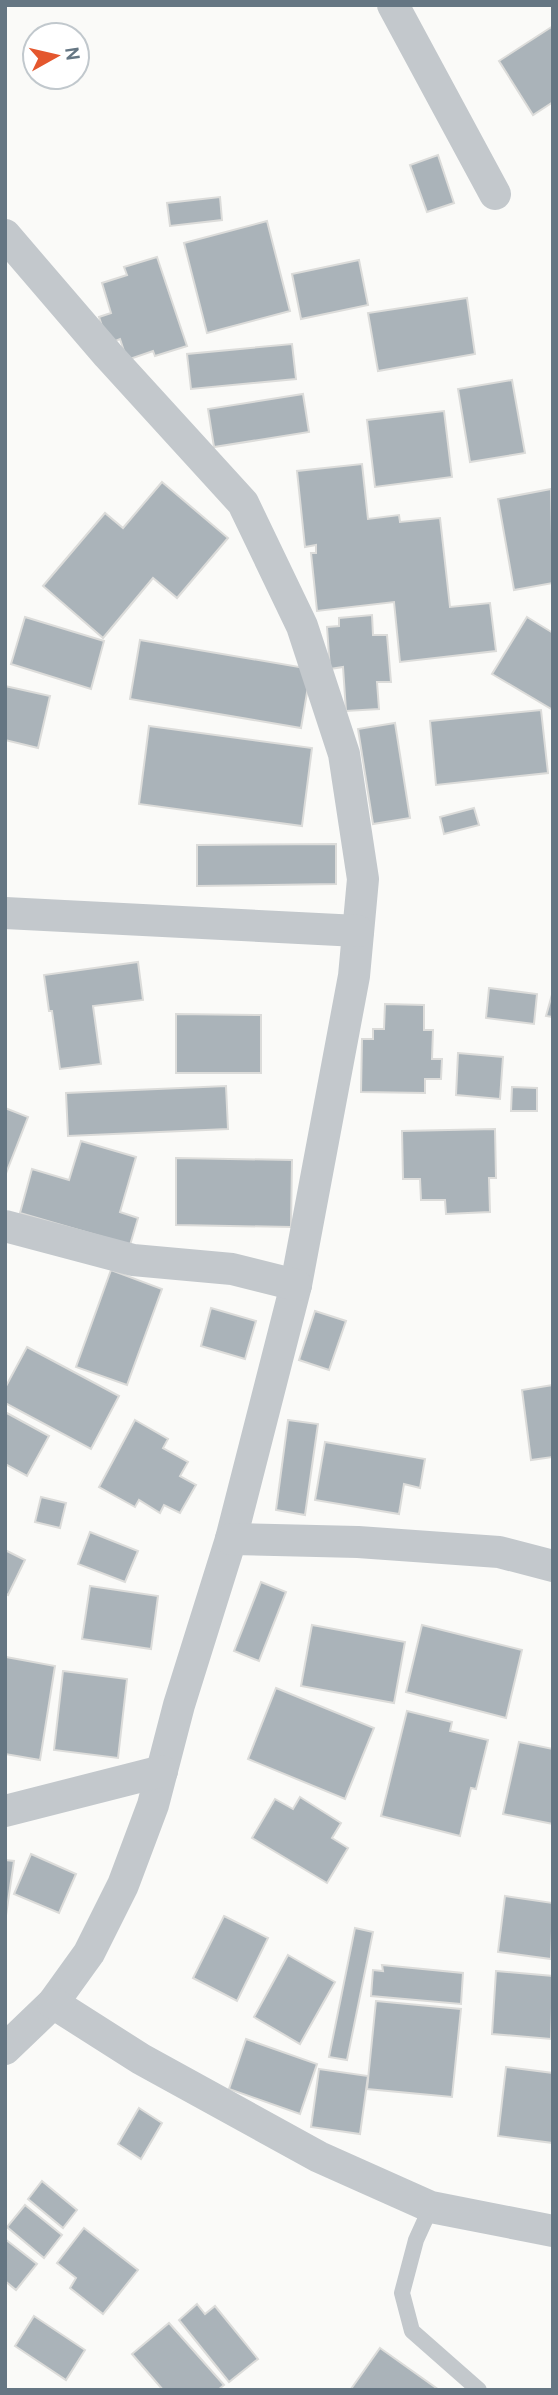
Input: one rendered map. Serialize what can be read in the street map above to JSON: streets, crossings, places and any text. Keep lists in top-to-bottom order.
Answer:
{
  "north": "right"
}
